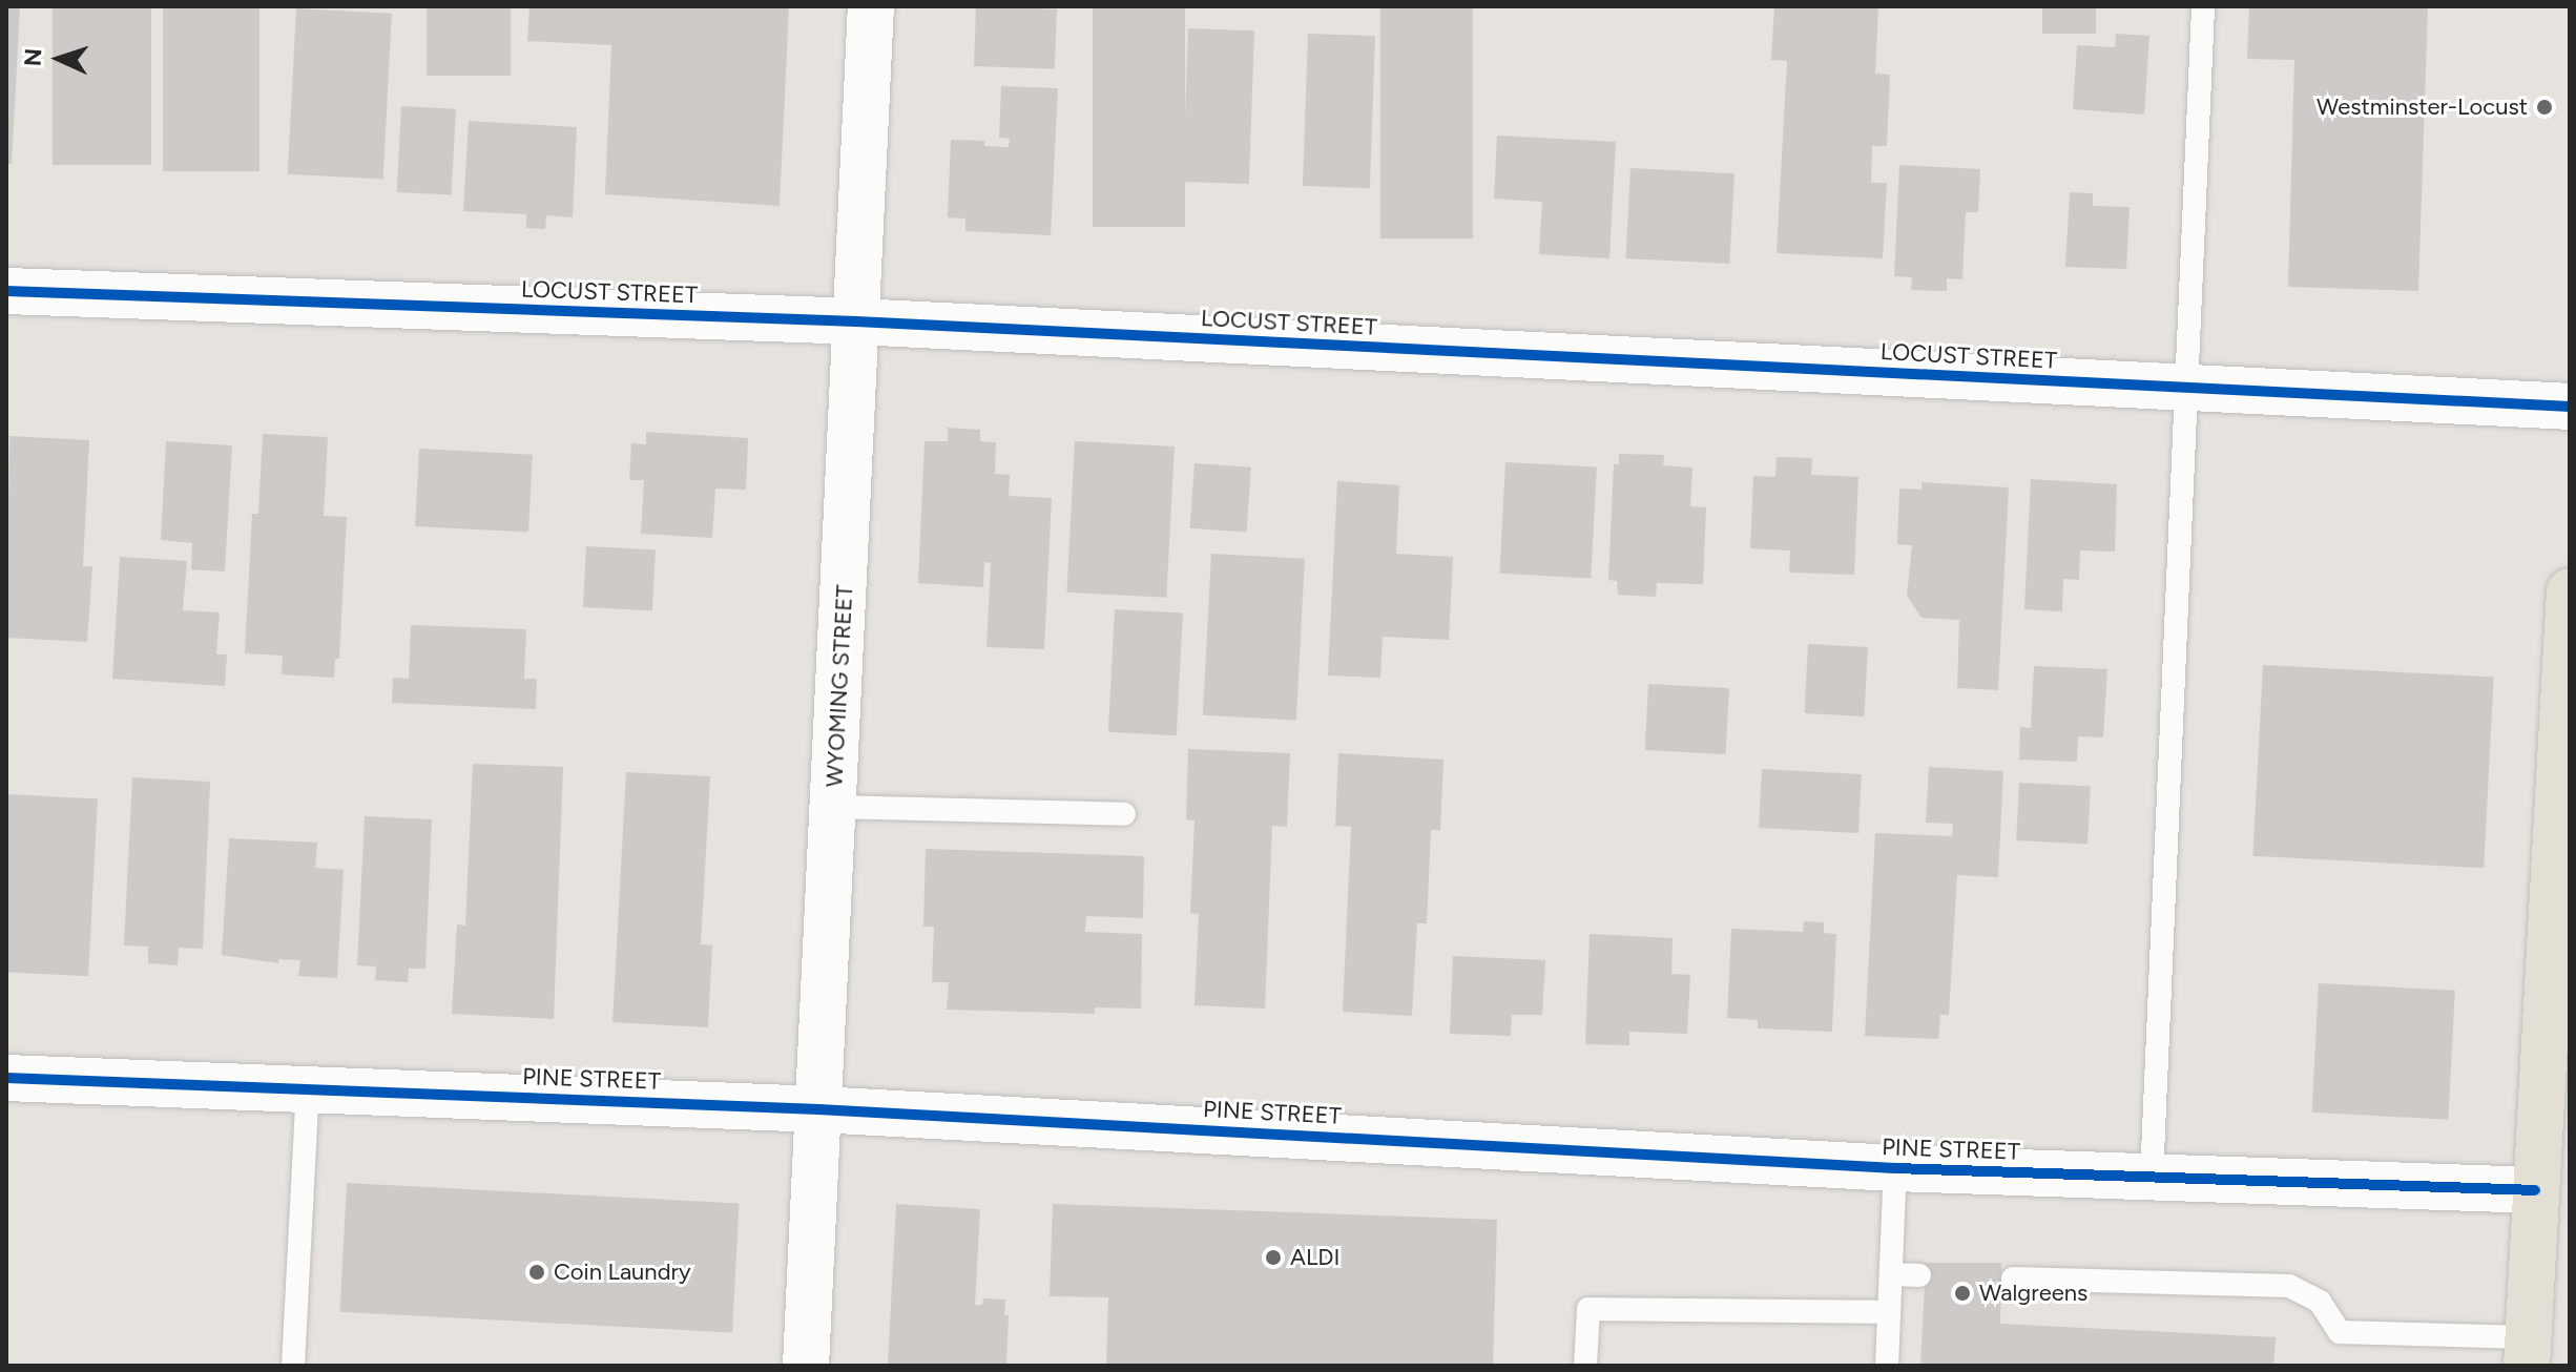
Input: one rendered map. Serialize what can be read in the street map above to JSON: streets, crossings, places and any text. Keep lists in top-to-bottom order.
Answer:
{
  "streets": {
    "street": ["LOCUST STREET", "WYOMING STREET", "PINE STREET"]
  },
  "crossings": [
    ["LOCUST STREET", "WYOMING STREET"],
    ["WYOMING STREET", "PINE STREET"]
  ],
  "places": [
    "Westminster-Locust",
    "ALDI",
    "Coin Laundry",
    "Walgreens"
  ],
  "north": "left"
}
